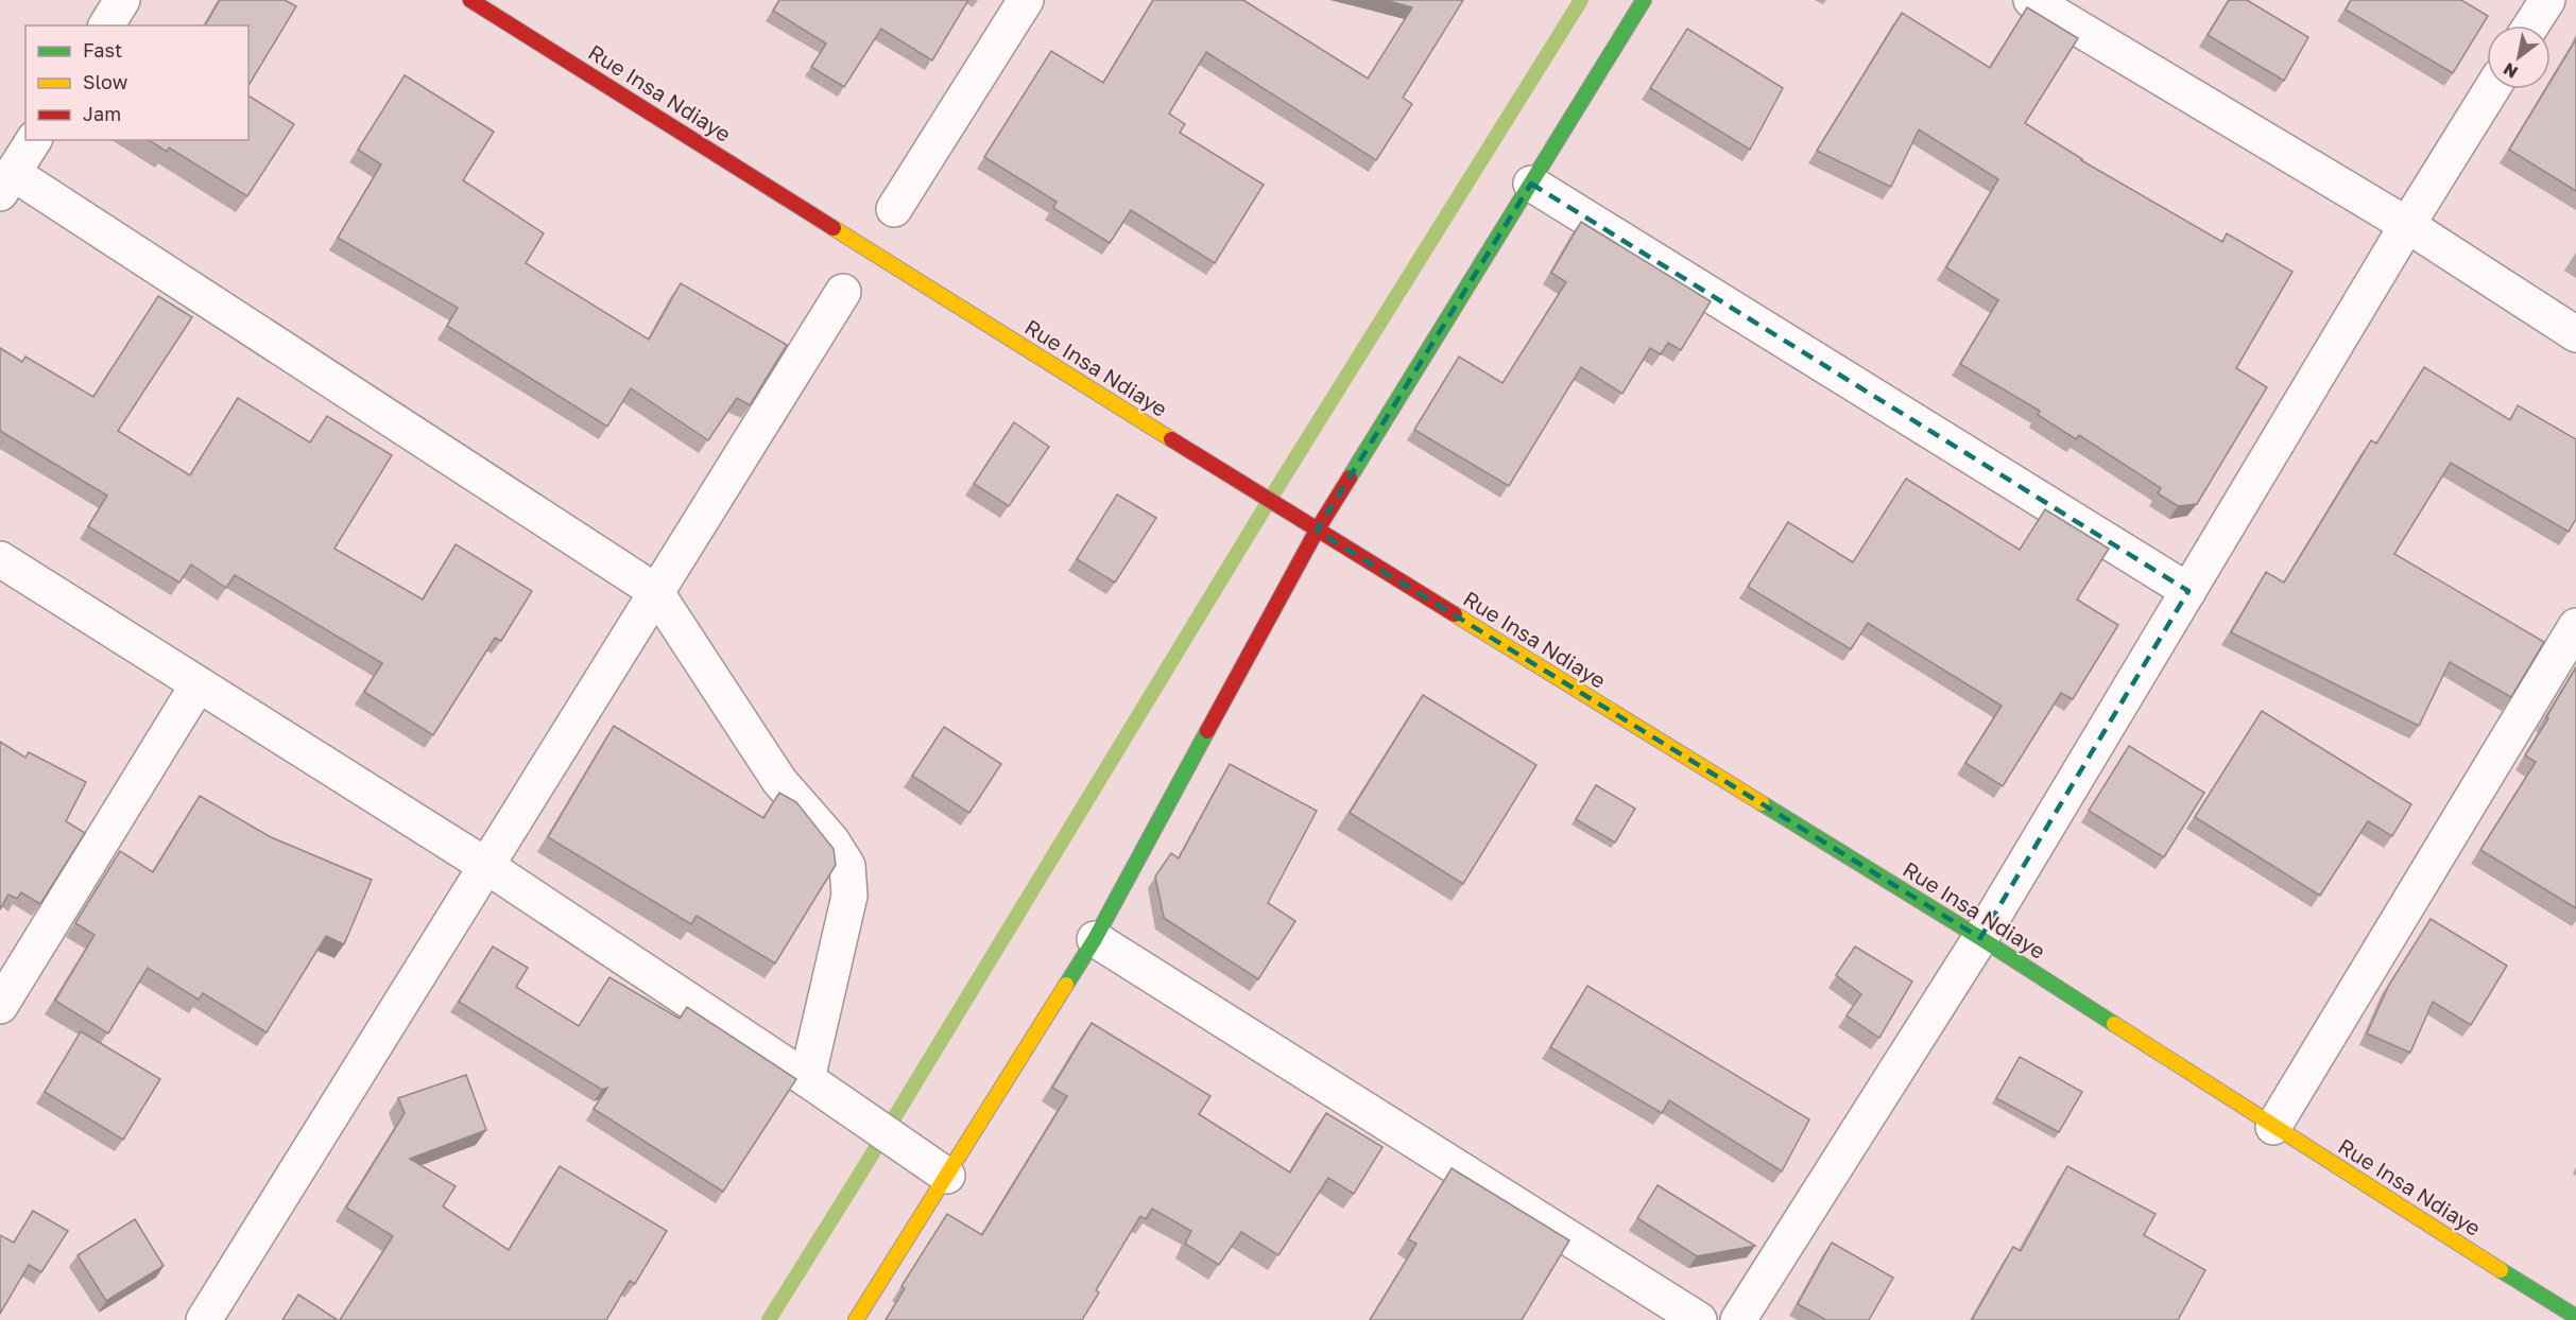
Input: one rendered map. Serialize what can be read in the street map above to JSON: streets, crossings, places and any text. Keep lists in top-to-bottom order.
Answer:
{
  "streets": {
    "main road": ["Rue Insa Ndiaye"]
  },
  "legend": ["Fast", "Slow", "Jam"],
  "north": "bottom left"
}
